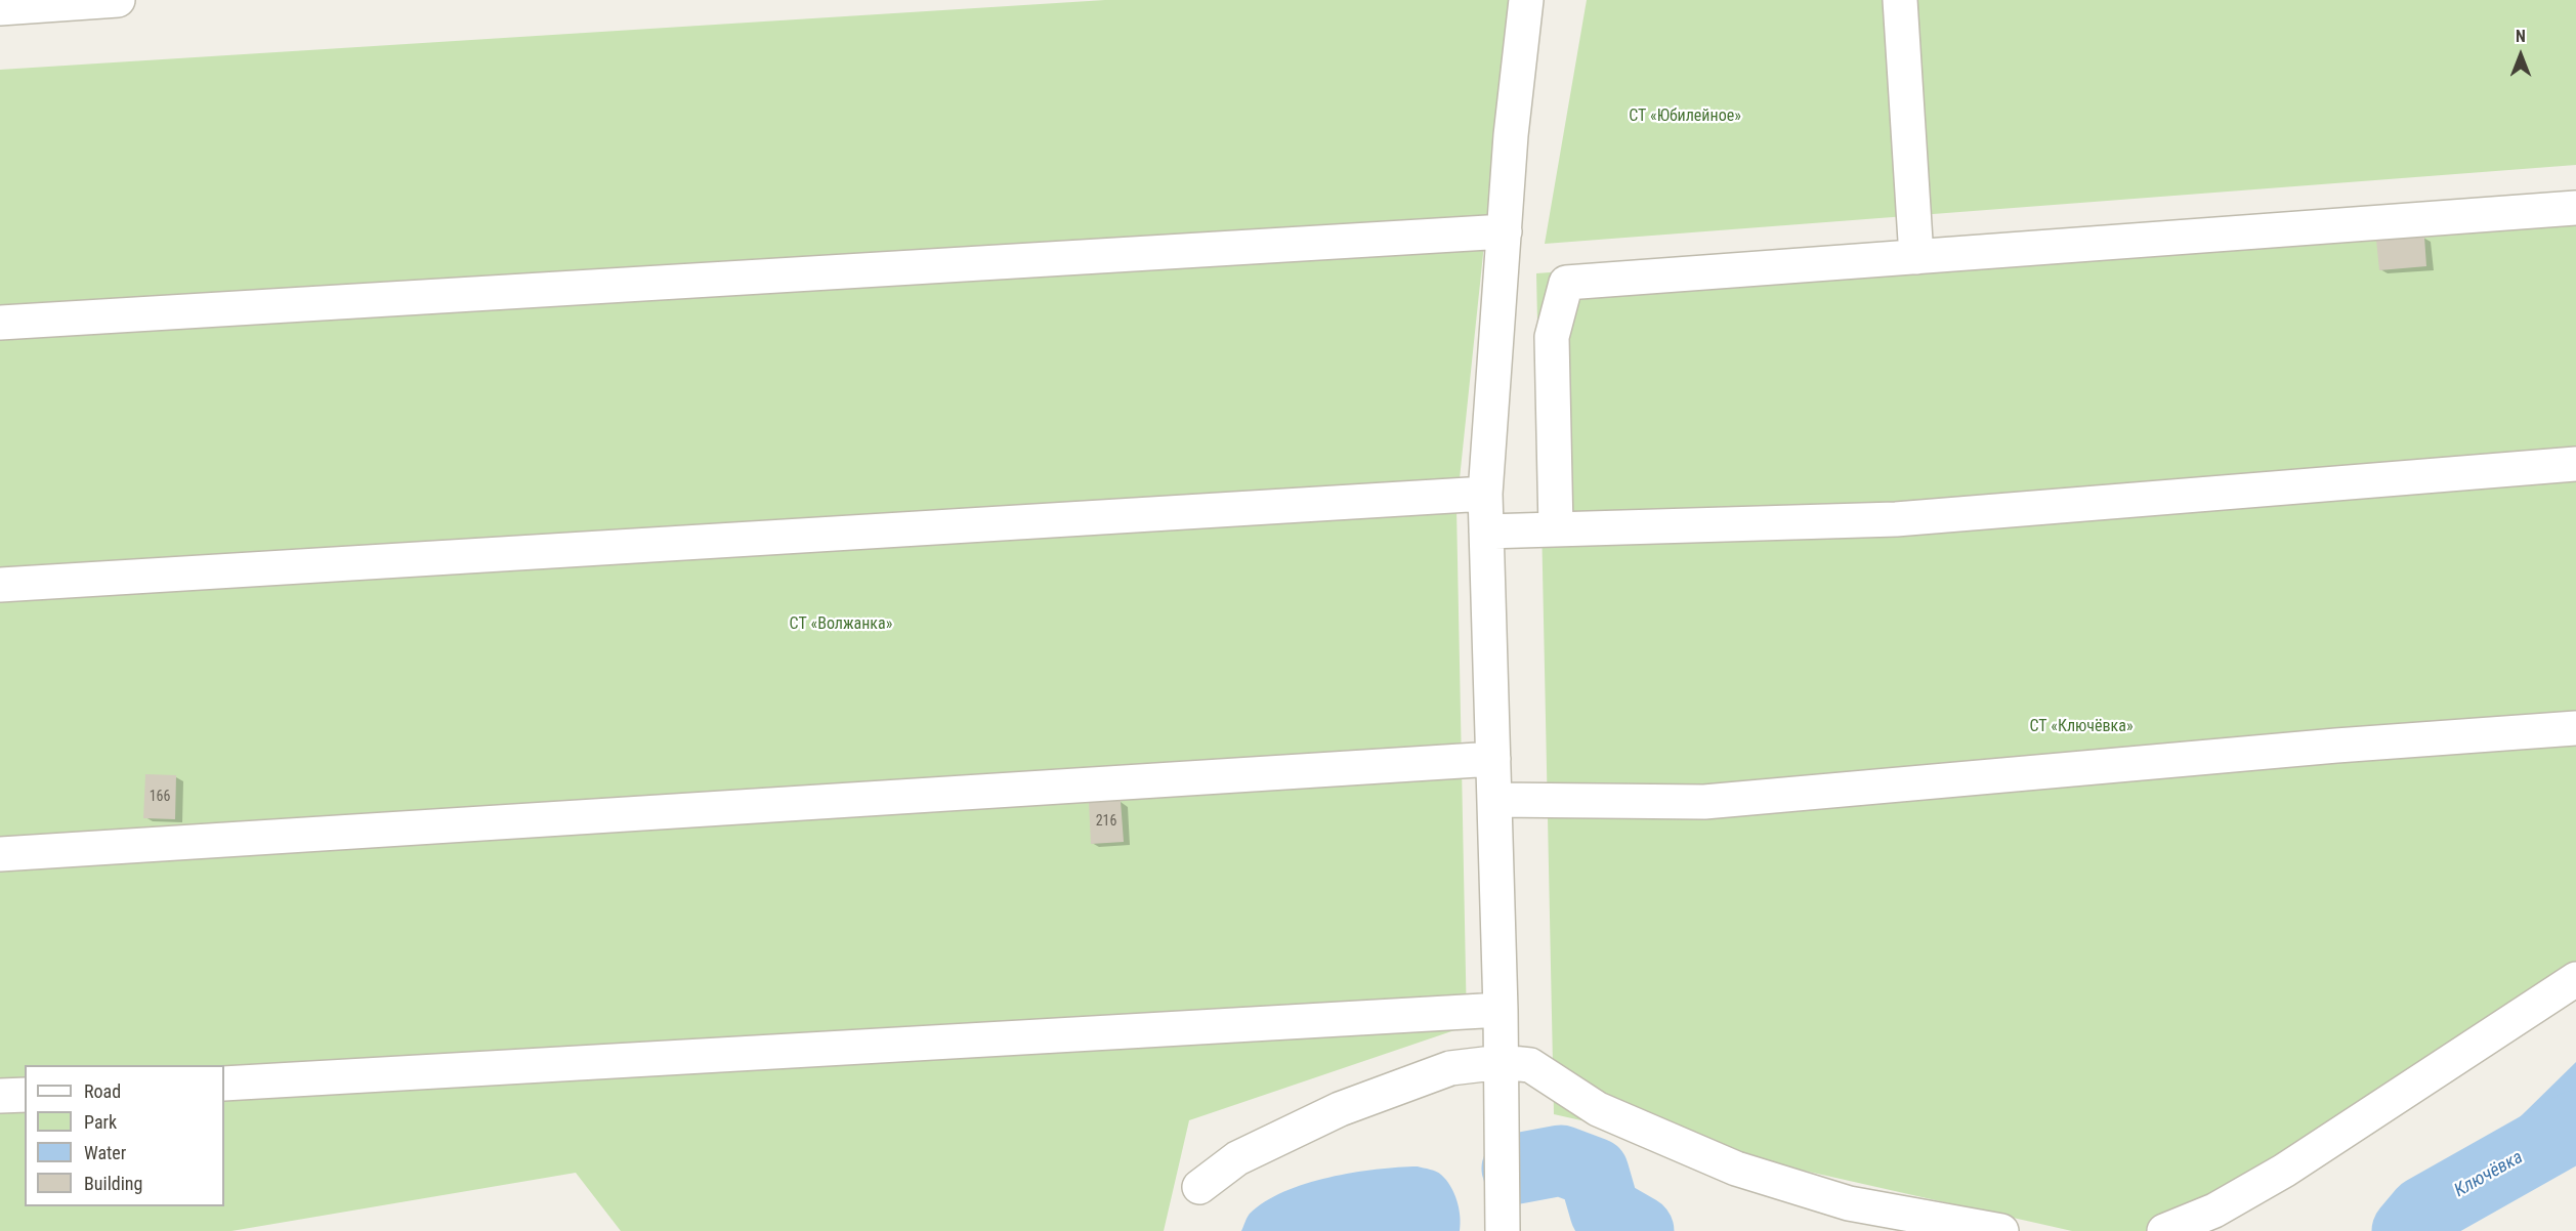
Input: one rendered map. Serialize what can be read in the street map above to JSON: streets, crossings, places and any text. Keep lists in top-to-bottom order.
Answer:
{
  "water": ["Ключёвка"],
  "parks": ["СТ «Юбилейное»", "СТ «Волжанка»", "СТ «Ключёвка»"],
  "house_numbers": ["166", "216"],
  "legend": [
    "Road",
    "Park",
    "Water",
    "Building"
  ],
  "north": "top"
}
